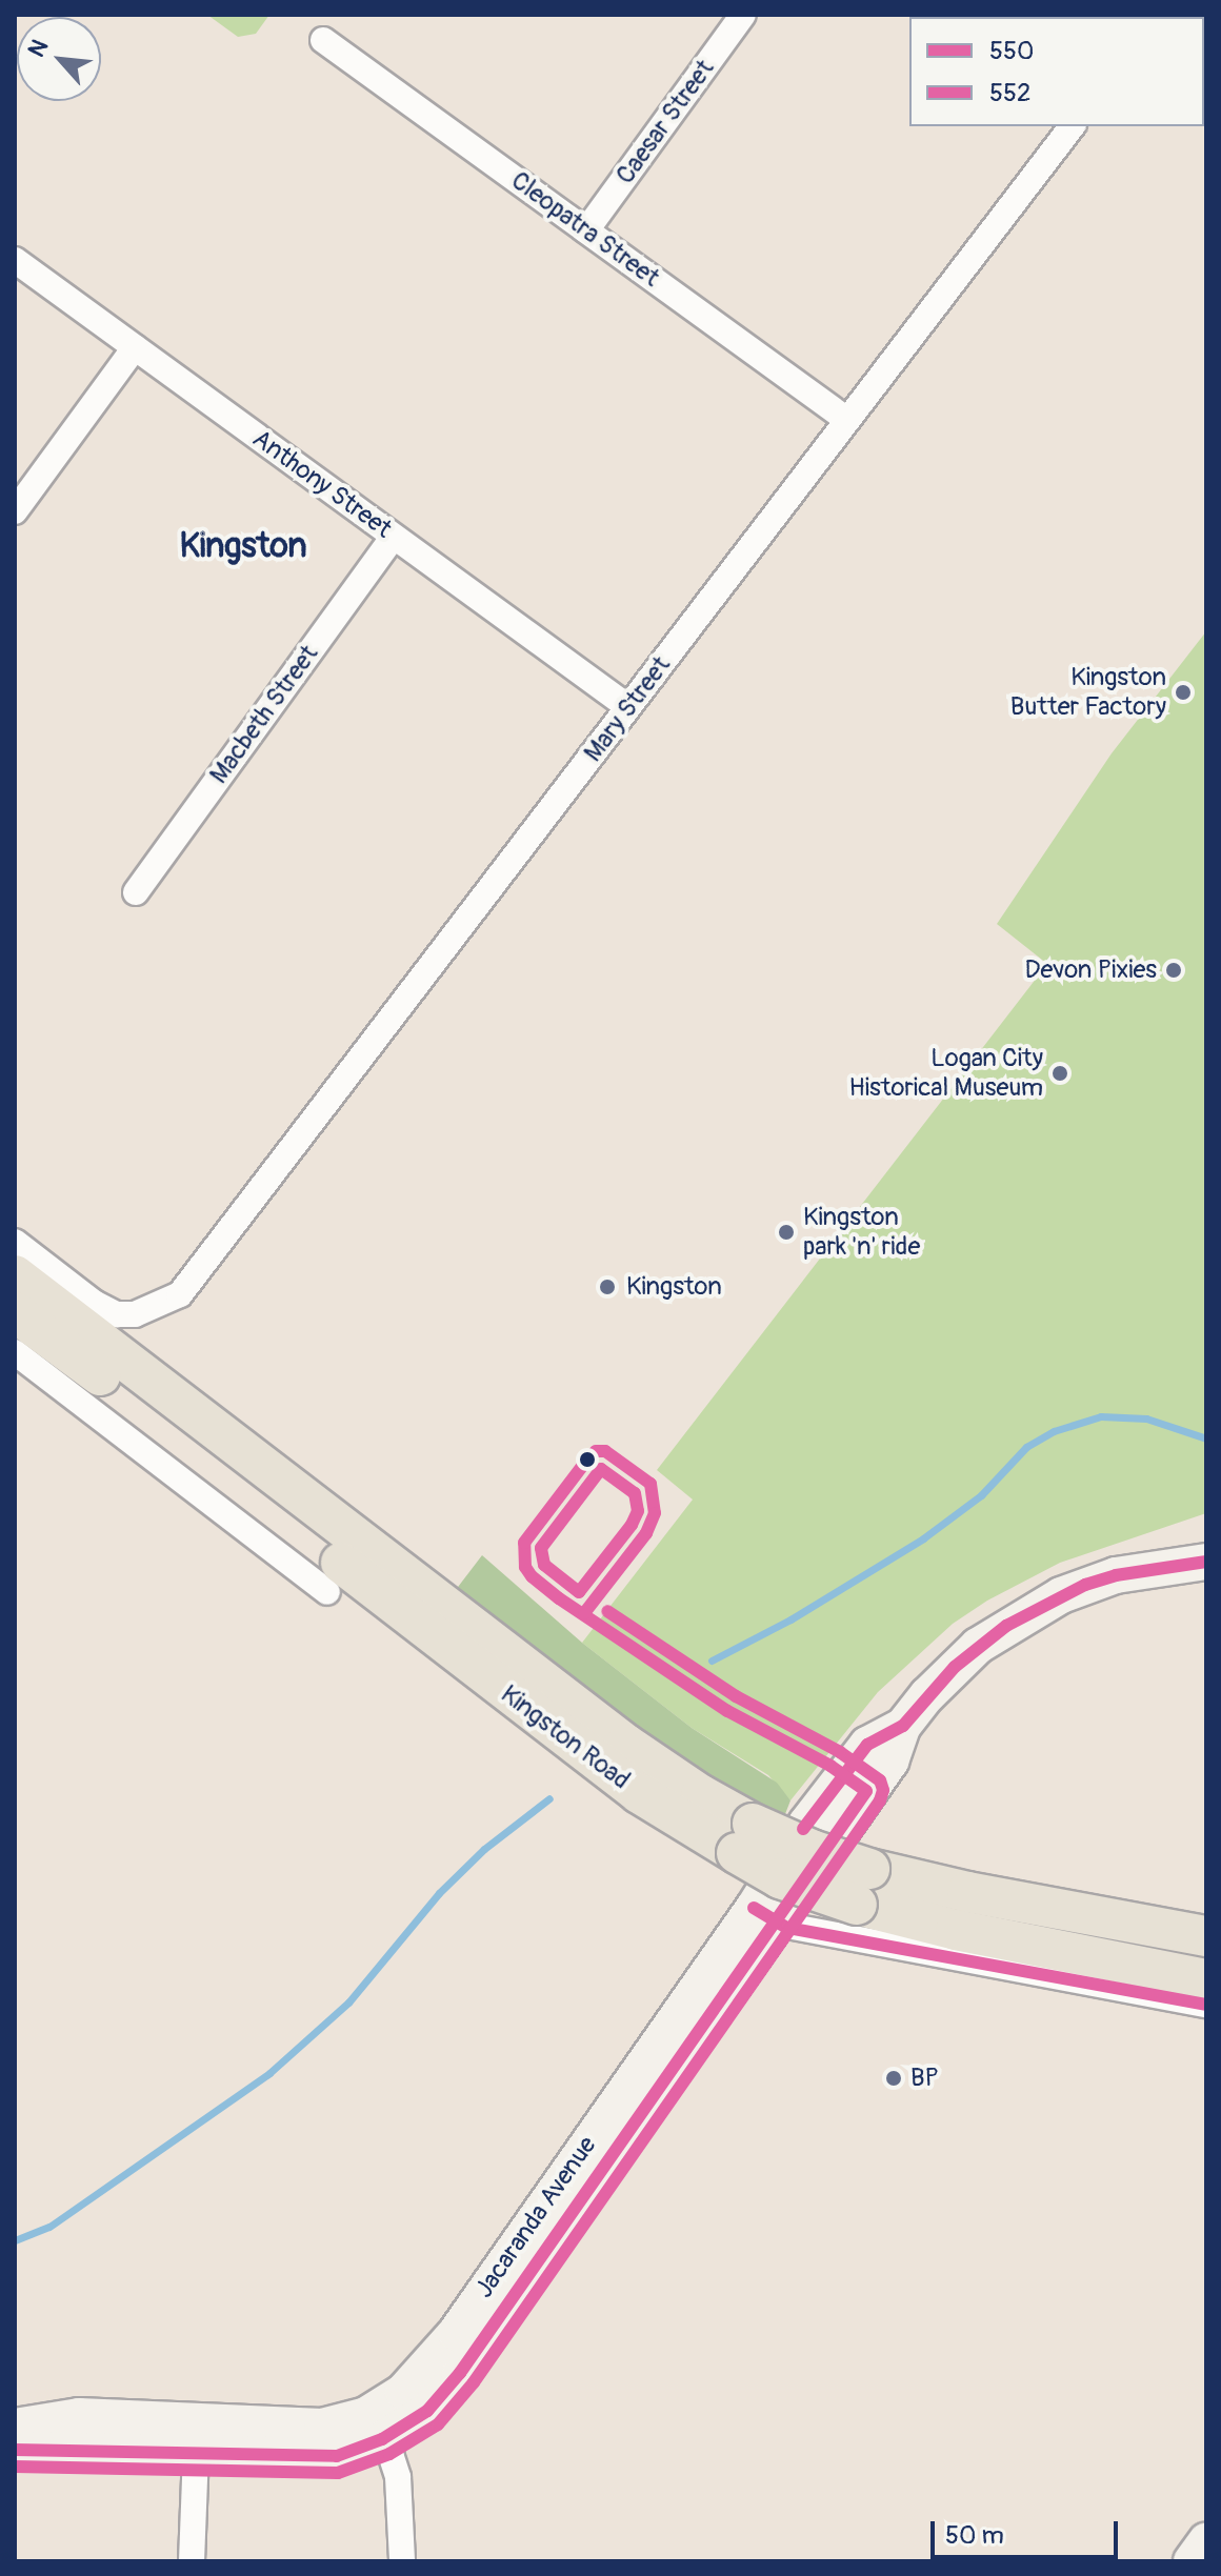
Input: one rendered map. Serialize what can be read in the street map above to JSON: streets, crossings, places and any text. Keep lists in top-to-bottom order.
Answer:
{
  "streets": {
    "main road": ["Kingston Road"],
    "street": [
      "Caesar Street",
      "Cleopatra Street",
      "Anthony Street",
      "Mary Street",
      "Macbeth Street",
      "Jacaranda Avenue"
    ]
  },
  "crossings": [
    ["Caesar Street", "Cleopatra Street"],
    ["Cleopatra Street", "Mary Street"],
    ["Anthony Street", "Mary Street"],
    ["Anthony Street", "Macbeth Street"]
  ],
  "districts": ["Kingston"],
  "places": [
    "Kingston Butter Factory",
    "Devon Pixies",
    "Logan City Historical Museum",
    "Kingston park 'n' ride",
    "Kingston",
    "BP"
  ],
  "lines": ["transit line 550", "transit line 552"],
  "legend": ["550", "552"],
  "scale_bar": "50 m",
  "north": "top left"
}
